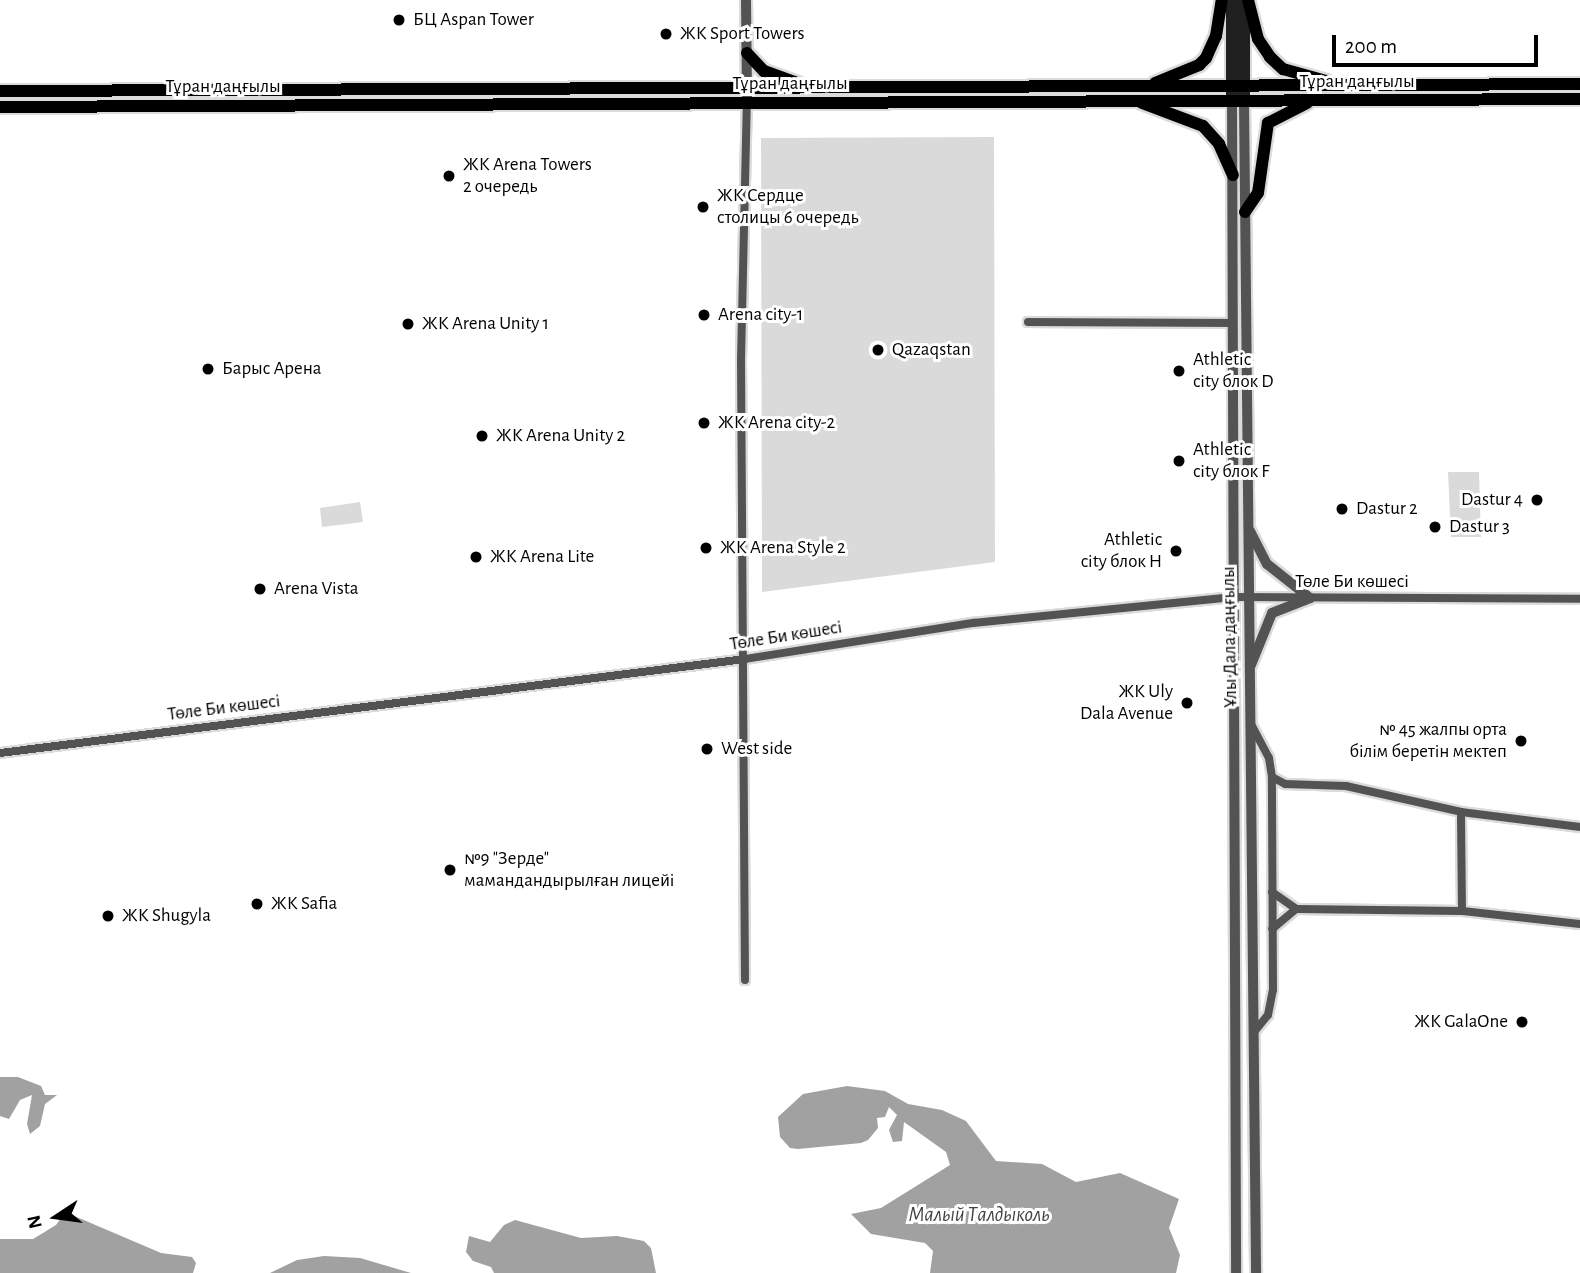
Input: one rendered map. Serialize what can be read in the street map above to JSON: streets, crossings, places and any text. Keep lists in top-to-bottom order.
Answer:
{
  "streets": {
    "main road": ["Тұран даңғылы", "Ұлы Дала даңғылы"],
    "street": ["Төле Би көшесі"]
  },
  "crossings": [
    ["Тұран даңғылы", "Ұлы Дала даңғылы"],
    ["Төле Би көшесі", "Ұлы Дала даңғылы"]
  ],
  "water": ["Малый Талдыколь"],
  "places": [
    "БЦ Aspan Tower",
    "ЖК Sport Towers",
    "ЖК Arena Towers 2 очередь",
    "ЖК Сердце столицы 6 очередь",
    "Arena city-1",
    "ЖК Arena Unity 1",
    "Qazaqstan",
    "Барыс Арена",
    "Athletic city блок D",
    "ЖК Arena city-2",
    "ЖК Arena Unity 2",
    "Athletic city блок F",
    "Dastur 4",
    "Dastur 2",
    "Dastur 3",
    "ЖК Arena Style 2",
    "Athletic city блок H",
    "ЖК Arena Lite",
    "Arena Vista",
    "ЖК Uly Dala Avenue",
    "№ 45 жалпы орта білім беретін мектеп",
    "West side",
    "№9 \"Зерде\" мамандандырылған лицейі",
    "ЖК Safia",
    "ЖК Shugyla",
    "ЖК GalaOne"
  ],
  "scale_bar": "200 m",
  "north": "left"
}
